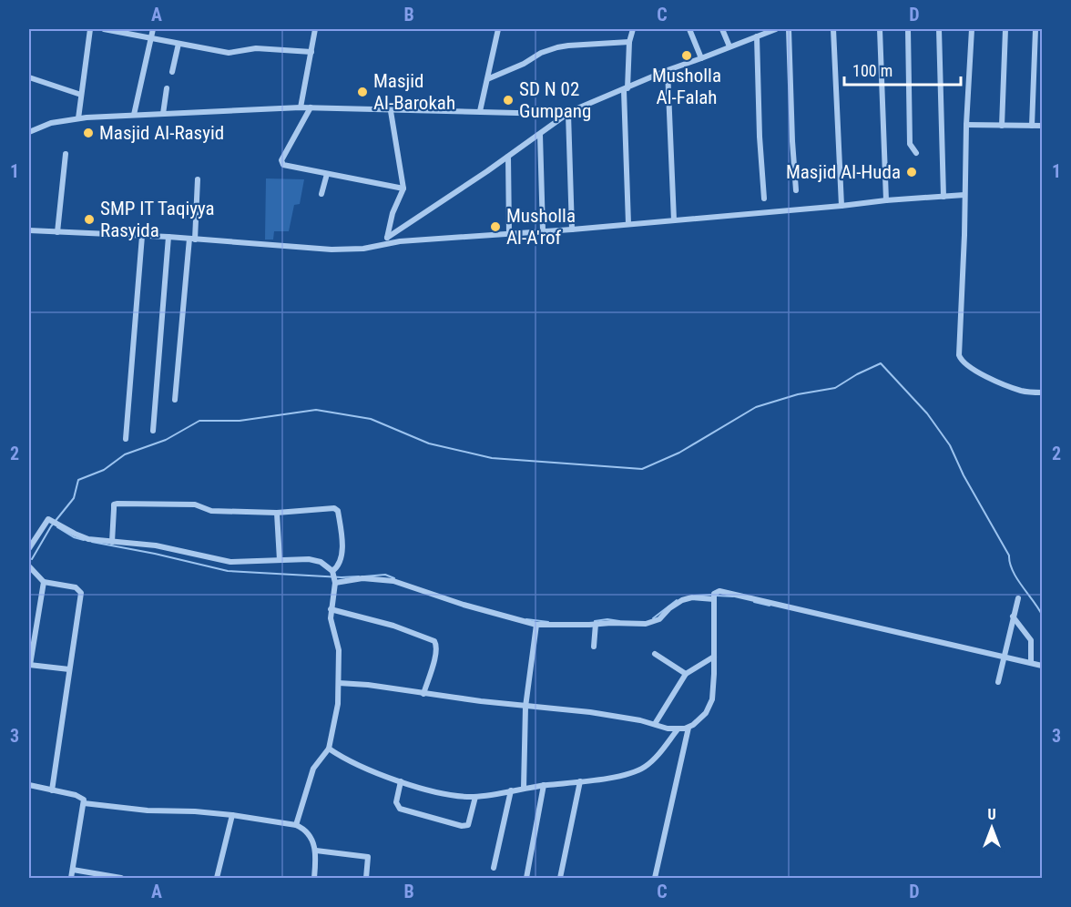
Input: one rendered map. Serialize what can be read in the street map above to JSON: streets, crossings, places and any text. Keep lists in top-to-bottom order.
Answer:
{
  "places": [
    "Musholla Al-Falah",
    "Masjid Al-Barokah",
    "SD N 02 Gumpang",
    "Masjid Al-Rasyid",
    "Masjid Al-Huda",
    "SMP IT Taqiyya Rasyida",
    "Musholla Al-A'rof"
  ],
  "scale_bar": "100 m",
  "north": "top",
  "grid": {
    "columns": [
      "A",
      "B",
      "C",
      "D"
    ],
    "rows": ["1", "2", "3"]
  }
}
